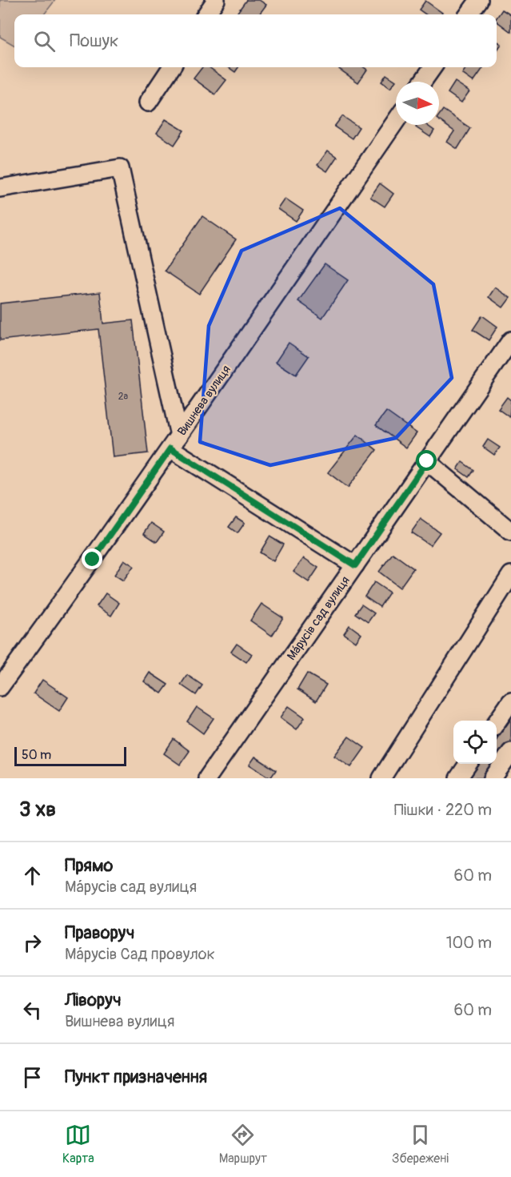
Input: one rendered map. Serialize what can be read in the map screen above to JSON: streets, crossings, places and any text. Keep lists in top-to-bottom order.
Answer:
{
  "streets": {
    "street": ["Вишнева вулиця", "Мáрусів сад вулиця"]
  },
  "house_numbers": ["2а"],
  "scale_bar": "50 m",
  "north": "right",
  "page": {
    "search": "Пошук",
    "scale": "50 m",
    "heading": ["3 хв", "Пішки · 220 m"],
    "list": [
      ["Прямо", "Мáрусів сад вулиця", "60 m"],
      ["Праворуч", "Мáрусів Сад провулок", "100 m"],
      ["Ліворуч", "Вишнева вулиця", "60 m"],
      "Пункт призначення"
    ],
    "nav": ["Карта", "Маршрут", "Збережені"]
  }
}
